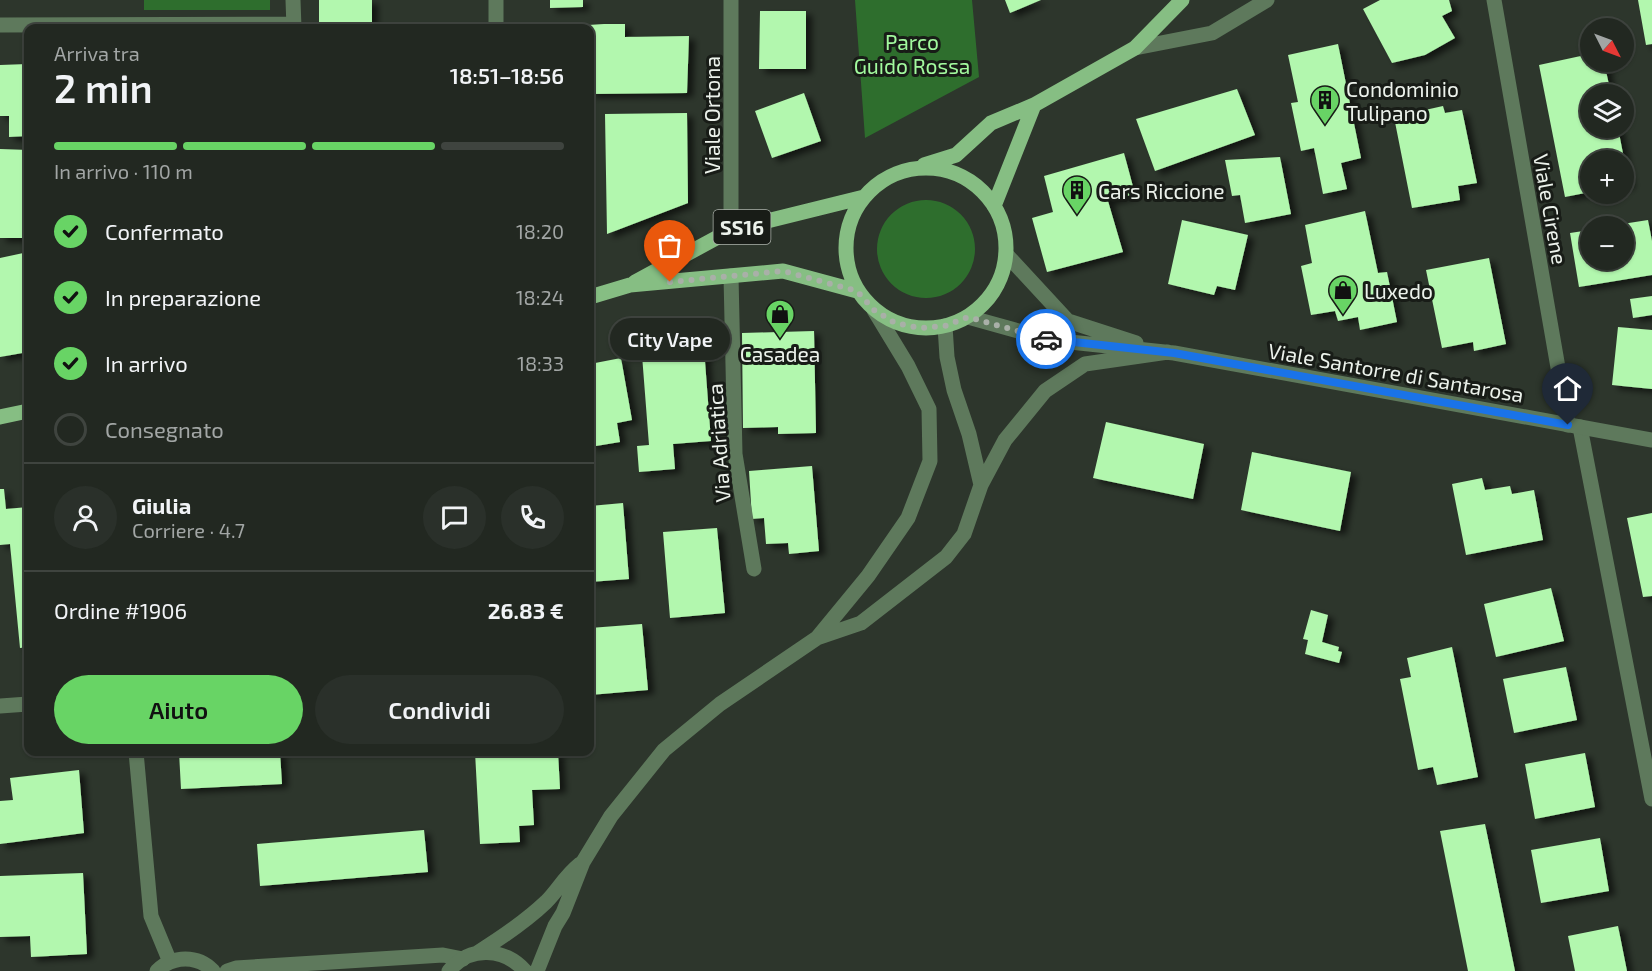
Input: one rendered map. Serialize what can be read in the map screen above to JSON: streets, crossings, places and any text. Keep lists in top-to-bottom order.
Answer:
{
  "streets": {
    "main road": ["SS16"],
    "street": [
      "Viale Ortona",
      "Viale Cirene",
      "Viale Santorre di Santarosa",
      "Via Adriatica"
    ]
  },
  "crossings": [
    ["Viale Ortona", "SS16"],
    ["Viale Cirene", "Viale Santorre di Santarosa"],
    ["SS16", "Viale Santorre di Santarosa"],
    ["SS16", "Via Adriatica"]
  ],
  "parks": ["Parco Guido Rossa"],
  "places": {
    "building": ["Condominio Tulipano", "Cars Riccione"],
    "other": ["City Vape"],
    "shop": ["Luxedo", "Casadea"]
  },
  "north": "bottom right",
  "page": {
    "map_buttons": ["+", "−"],
    "heading": ["2 min", "Arriva tra", "18:51–18:56"],
    "panel": [
      "Giulia",
      "Corriere · 4.7",
      "Ordine #1906",
      "26.83 €"
    ],
    "bar": "In arrivo · 110 m",
    "list": [
      ["Confermato", "18:20"],
      ["In preparazione", "18:24"],
      ["In arrivo", "18:33"],
      "Consegnato"
    ],
    "bubble": "City Vape",
    "buttons": ["Aiuto", "Condividi"]
  }
}
